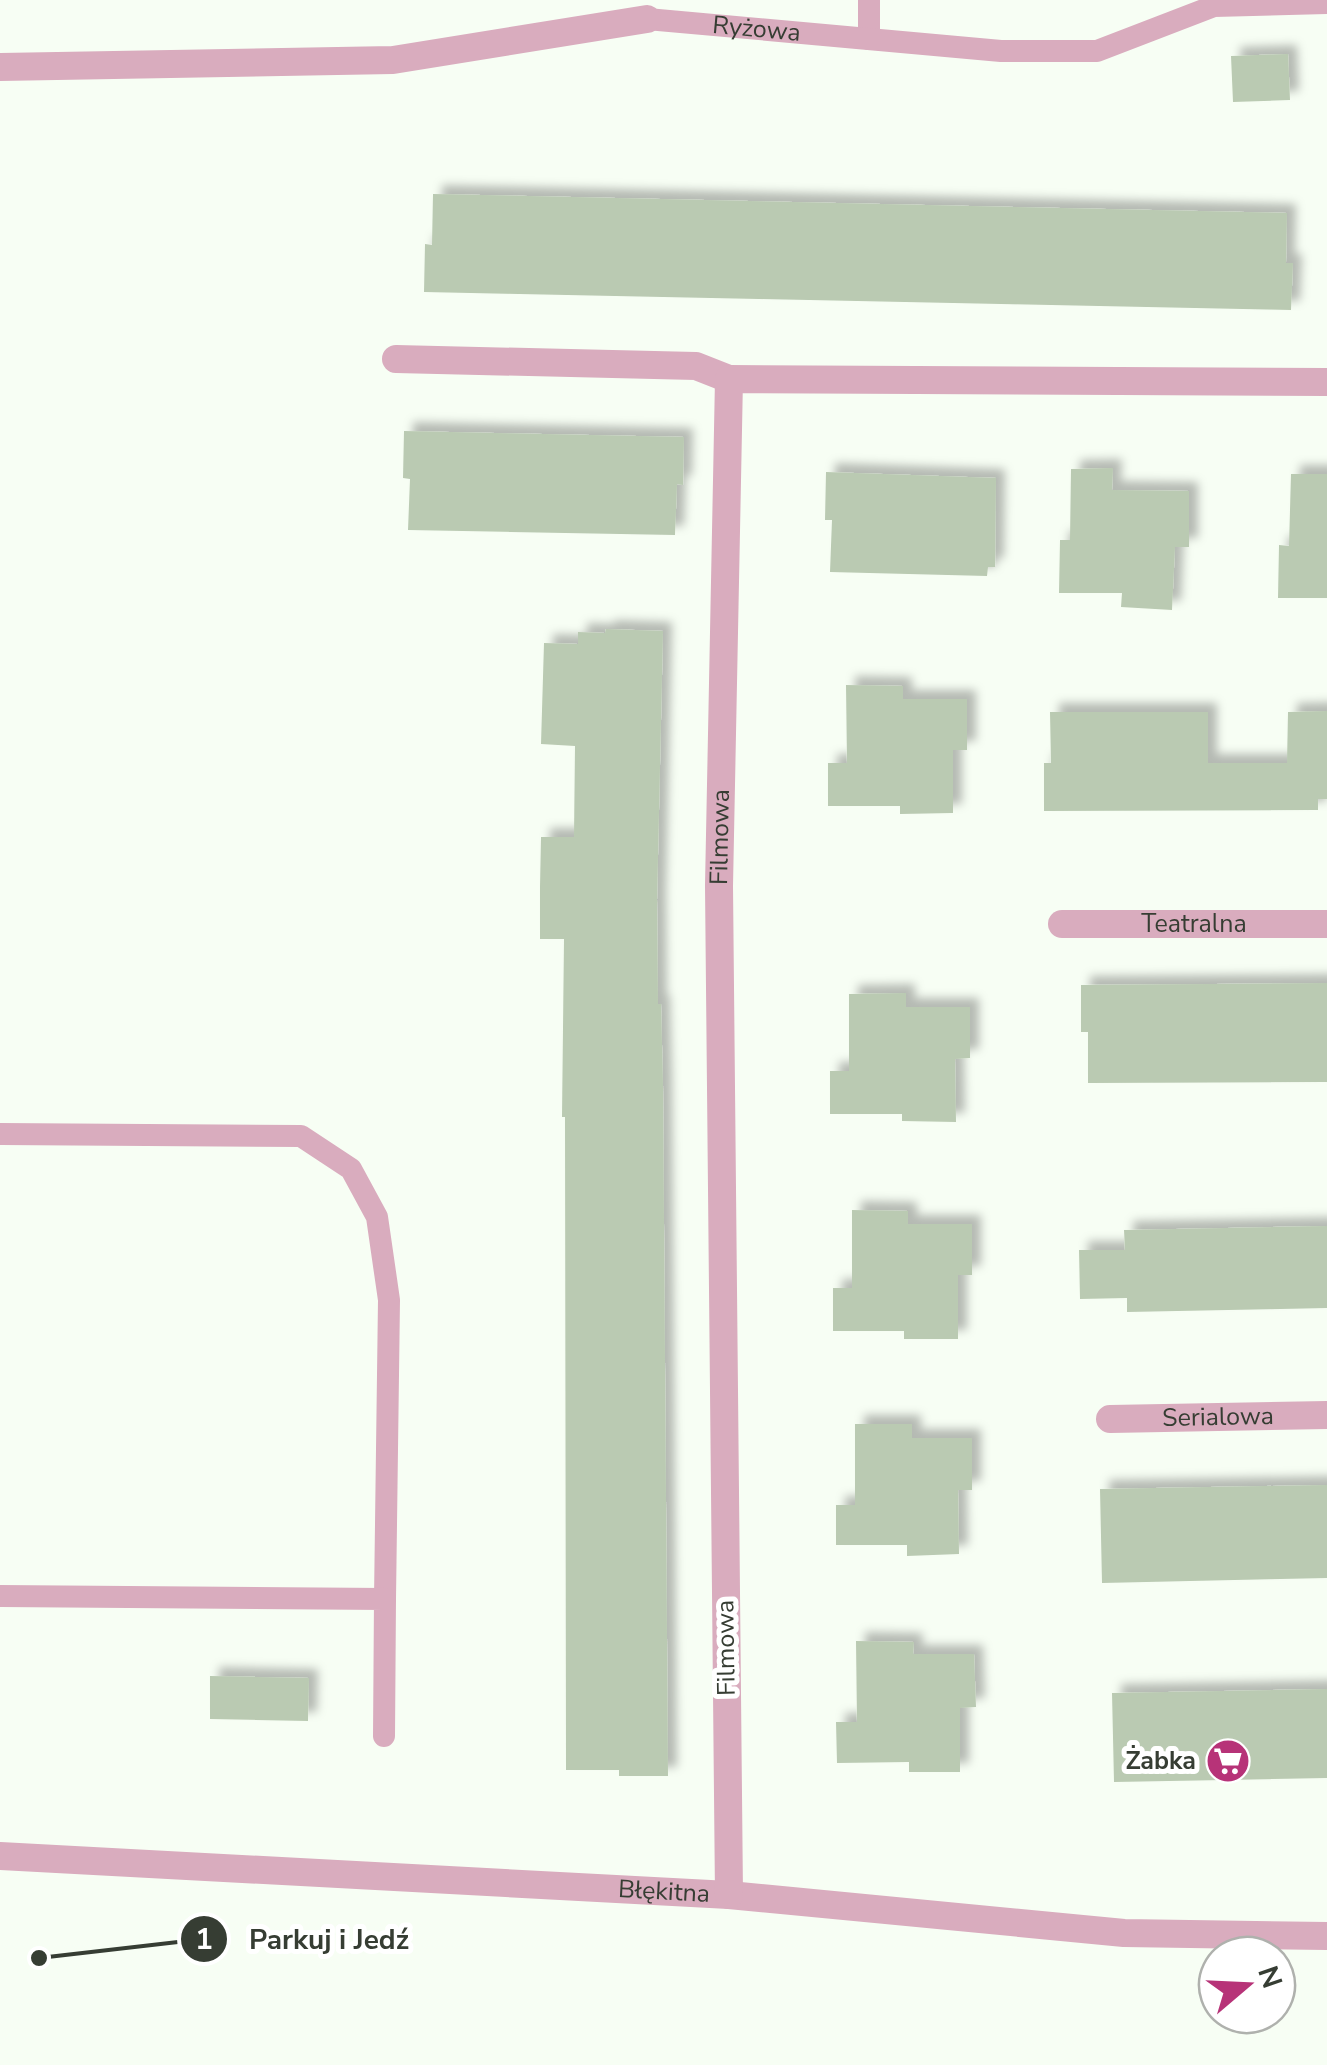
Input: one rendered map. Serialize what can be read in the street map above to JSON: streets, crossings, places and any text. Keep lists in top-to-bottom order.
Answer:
{
  "streets": {
    "street": [
      "Ryżowa",
      "Filmowa",
      "Teatralna",
      "Serialowa",
      "Błękitna"
    ]
  },
  "crossings": [
    ["Filmowa", "Błękitna"]
  ],
  "places": {
    "supermarket": ["Żabka"],
    "other": ["Parkuj i Jedź"]
  },
  "north": "right"
}
